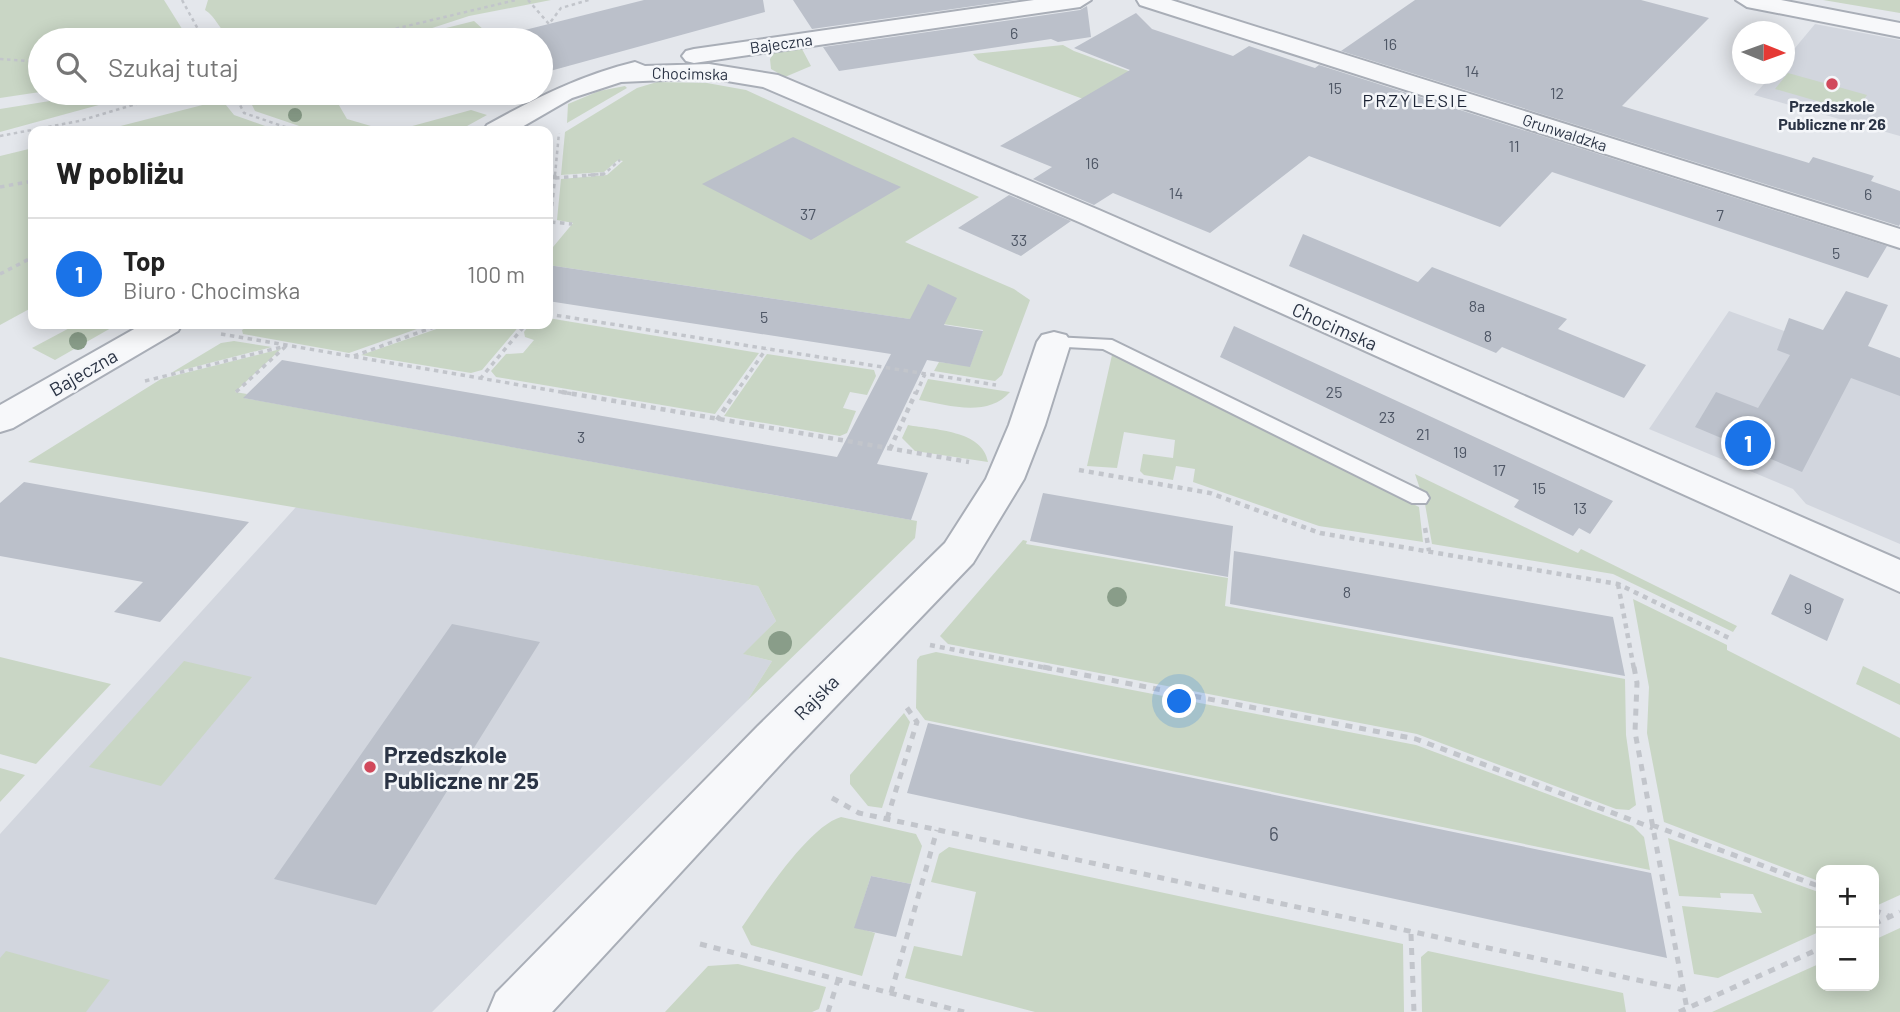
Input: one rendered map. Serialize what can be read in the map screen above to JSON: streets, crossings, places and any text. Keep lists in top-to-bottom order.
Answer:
{
  "streets": {
    "street": [
      "Bajeczna",
      "Chocimska",
      "Grunwaldzka",
      "Rajska"
    ]
  },
  "crossings": [
    ["Bajeczna", "Chocimska"]
  ],
  "districts": ["PRZYLESIE"],
  "places": ["Przedszkole Publiczne nr 26", "Przedszkole Publiczne nr 25"],
  "house_numbers": [
    "6",
    "16",
    "14",
    "15",
    "12",
    "11",
    "16",
    "14",
    "6",
    "37",
    "7",
    "33",
    "5",
    "8a",
    "5",
    "8",
    "25",
    "23",
    "21",
    "3",
    "19",
    "17",
    "15",
    "13",
    "8",
    "9",
    "6"
  ],
  "north": "right",
  "page": {
    "search": "Szukaj tutaj",
    "heading": "W pobliżu",
    "list": [
      {
        "mark": "1",
        "name": "Top",
        "note": "Biuro · Chocimska",
        "value": "100 m"
      }
    ],
    "pins": "1",
    "map_buttons": ["+", "−"]
  }
}
